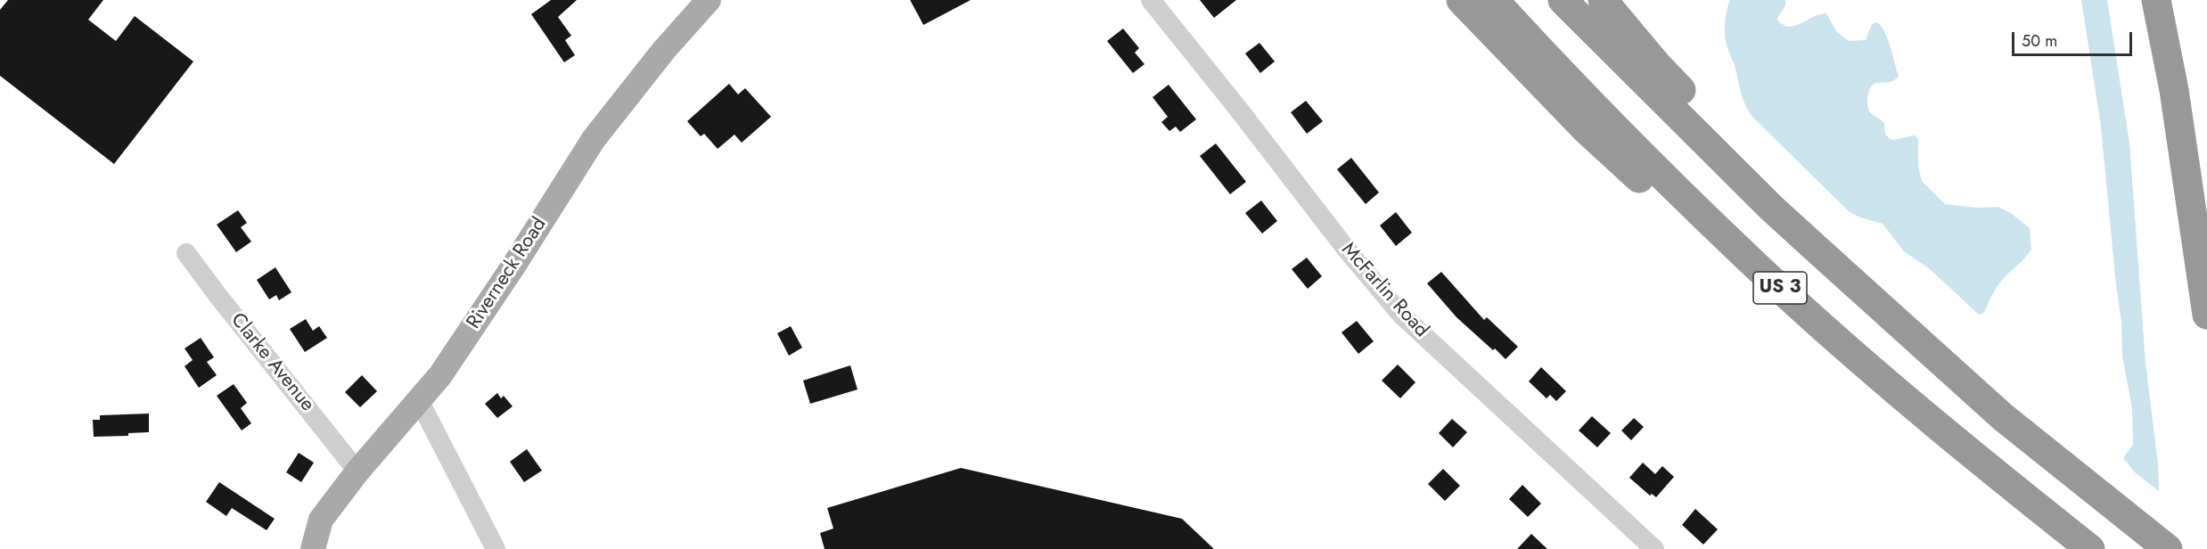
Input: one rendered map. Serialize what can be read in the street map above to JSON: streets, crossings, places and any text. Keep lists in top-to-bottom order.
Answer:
{
  "streets": {
    "highway": ["US 3"],
    "main road": ["Riverneck Road"],
    "street": ["McFarlin Road", "Clarke Avenue"]
  },
  "crossings": [
    ["Riverneck Road", "Clarke Avenue"]
  ],
  "scale_bar": "50 m"
}
